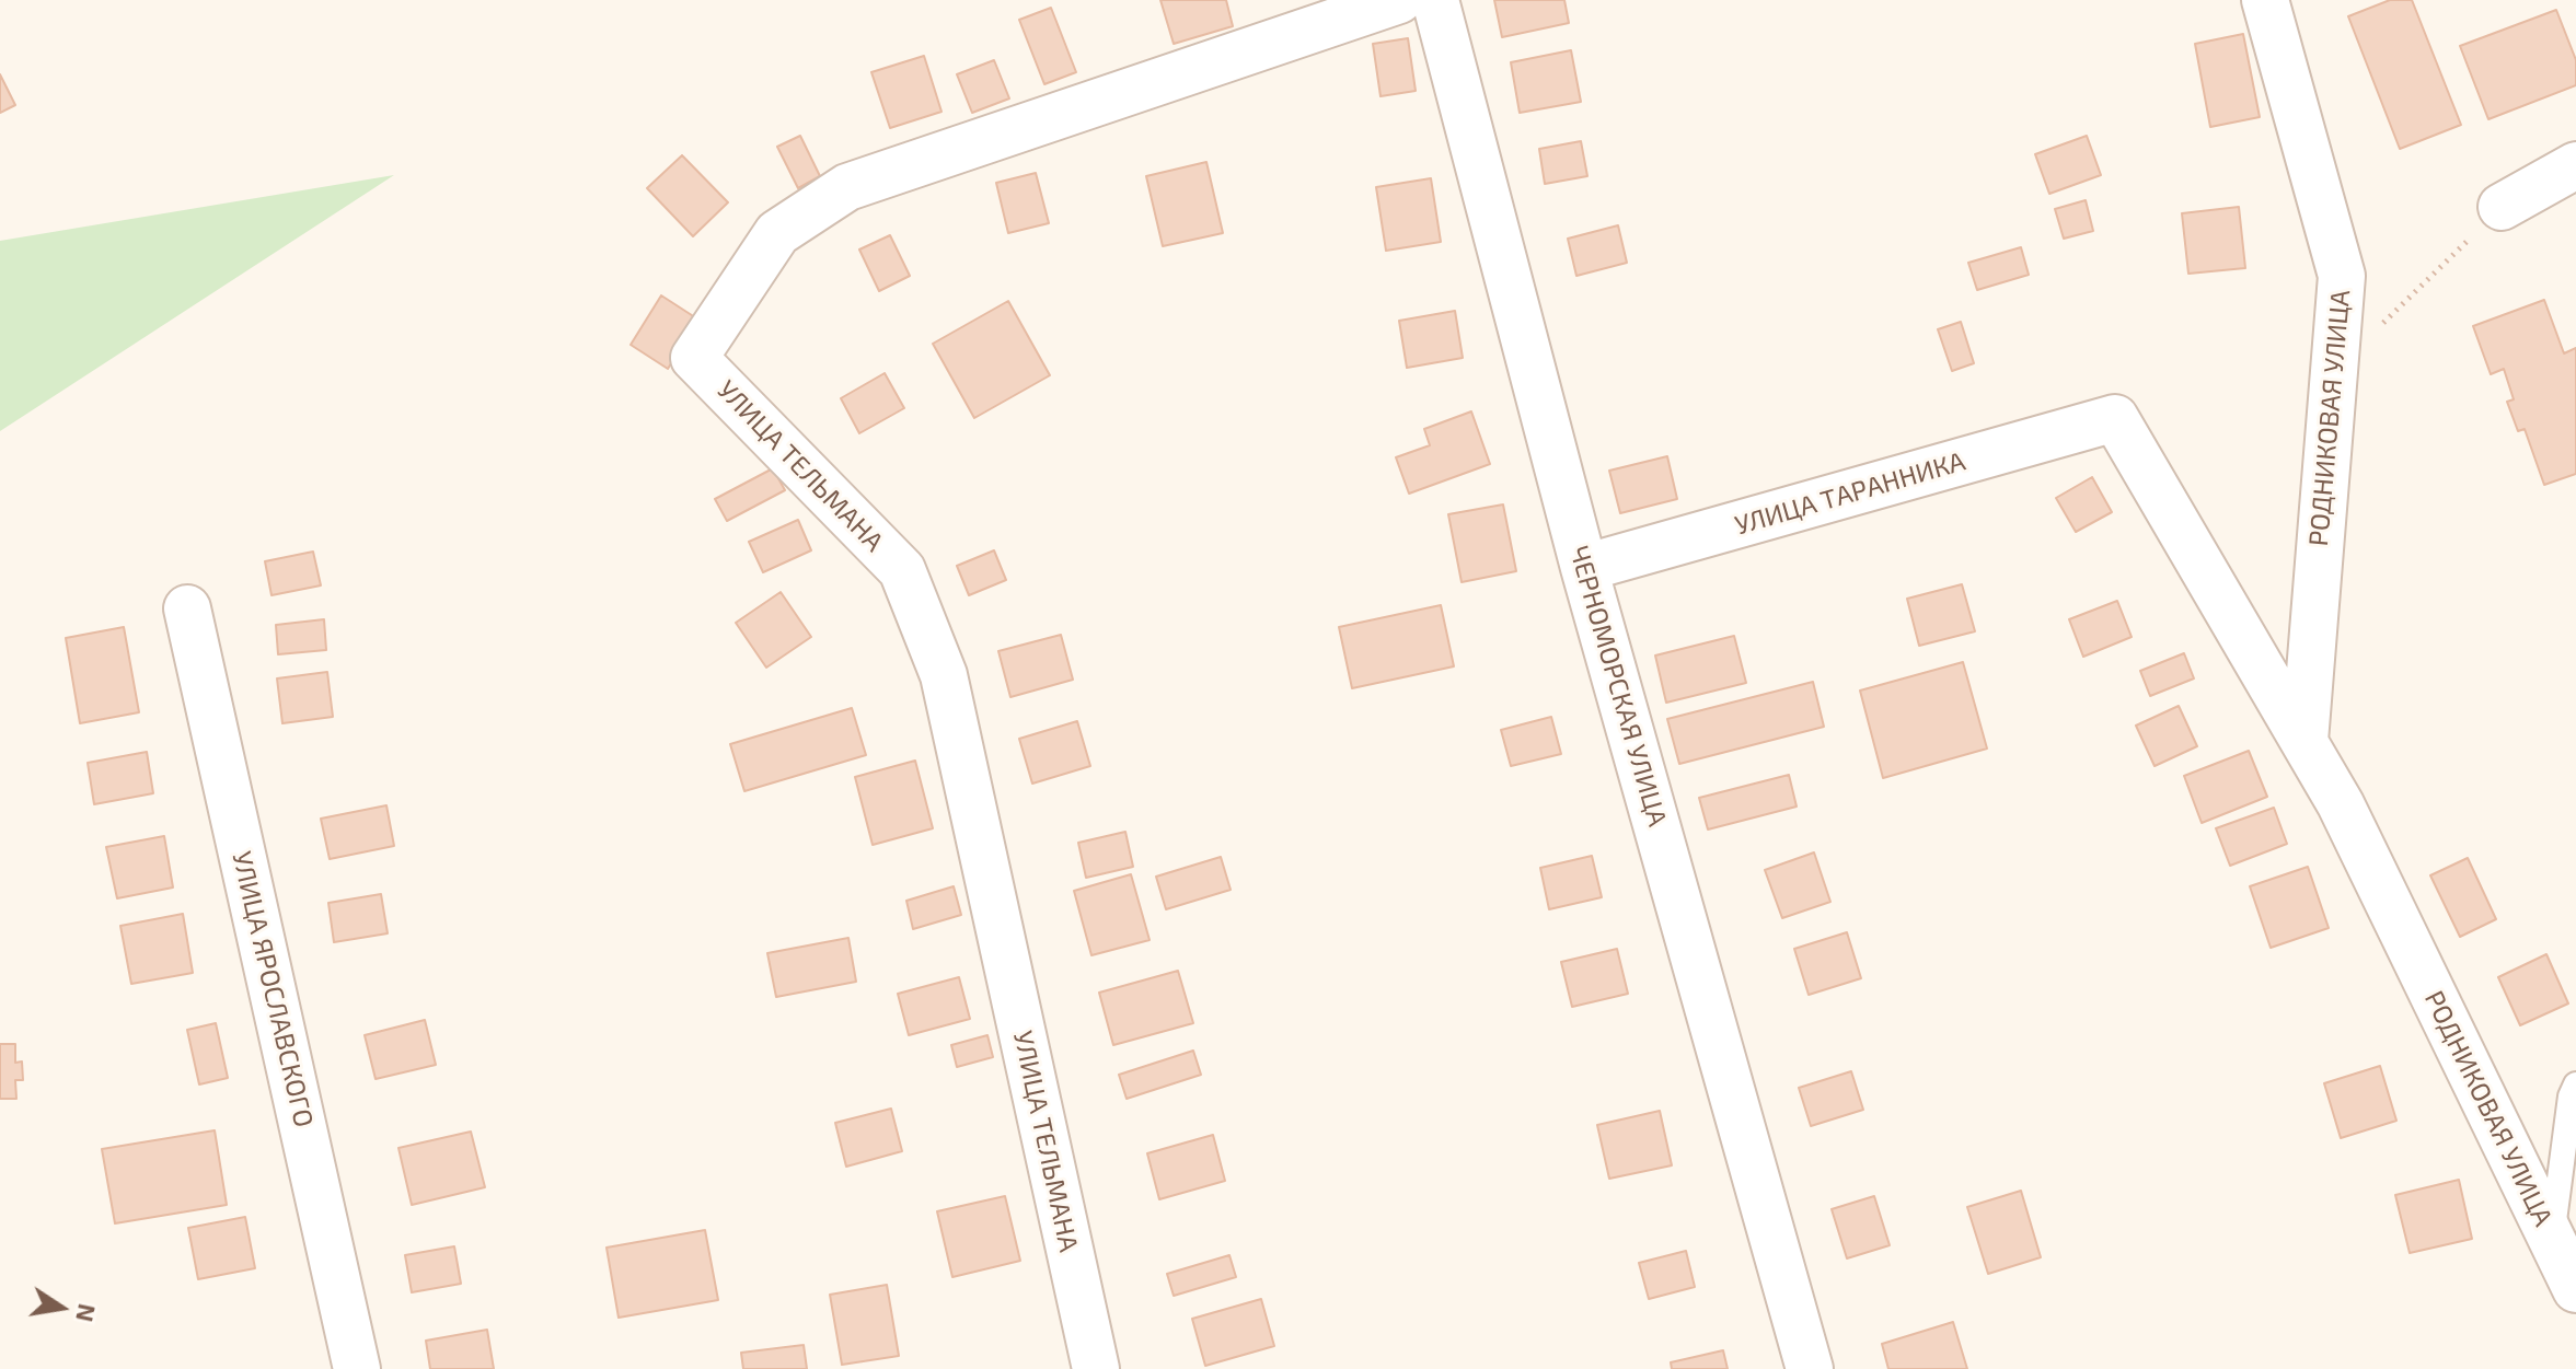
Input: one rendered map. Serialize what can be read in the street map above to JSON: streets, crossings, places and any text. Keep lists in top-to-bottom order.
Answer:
{
  "streets": {
    "street": [
      "РОДНИКОВАЯ УЛИЦА",
      "УЛИЦА ТЕЛЬМАНА",
      "УЛИЦА ТАРАННИКА",
      "ЧЕРНОМОРСКАЯ УЛИЦА",
      "УЛИЦА ЯРОСЛАВСКОГО"
    ]
  },
  "crossings": [
    ["РОДНИКОВАЯ УЛИЦА", "УЛИЦА ТАРАННИКА"],
    ["УЛИЦА ТАРАННИКА", "ЧЕРНОМОРСКАЯ УЛИЦА"]
  ],
  "north": "right"
}
